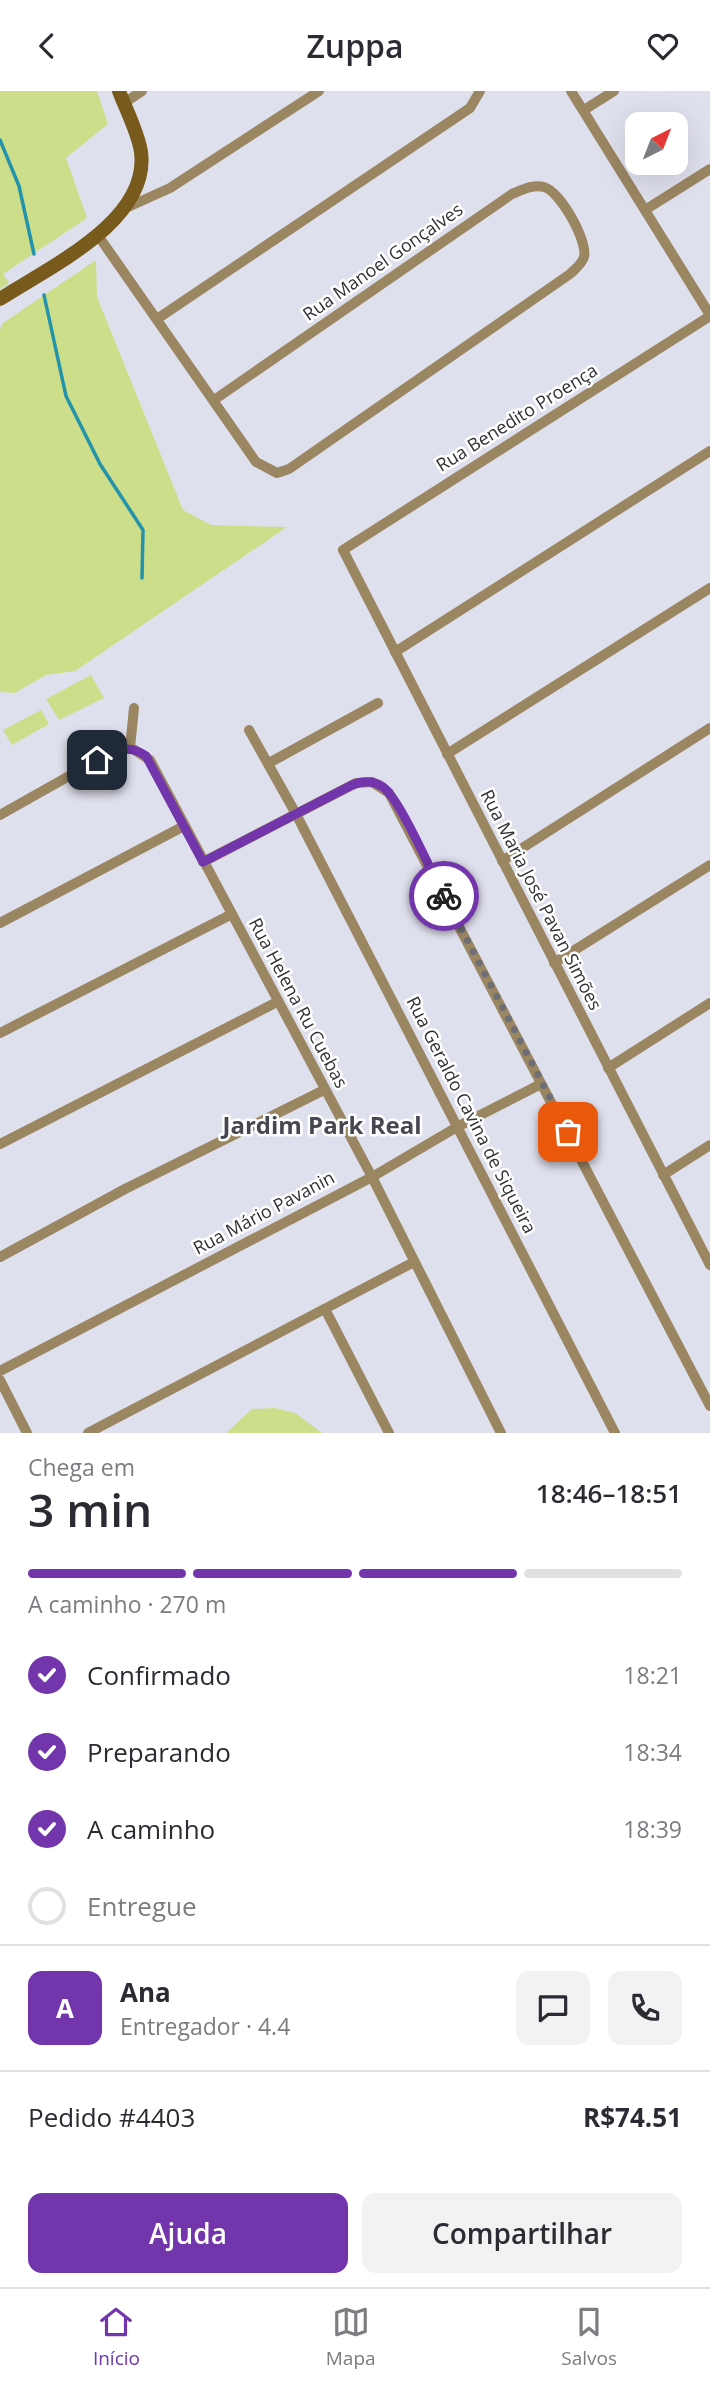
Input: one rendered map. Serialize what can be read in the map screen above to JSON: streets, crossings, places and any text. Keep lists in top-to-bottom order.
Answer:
{
  "streets": {
    "street": [
      "Rua Manoel Gonçalves",
      "Rua Benedito Proença",
      "Rua Maria José Pavan Simões",
      "Rua Helena Ru Cuebas",
      "Rua Geraldo Cavina de Siqueira",
      "Rua Mário Pavanin"
    ]
  },
  "crossings": [
    ["Rua Benedito Proença", "Rua Maria José Pavan Simões"],
    ["Rua Helena Ru Cuebas", "Rua Mário Pavanin"],
    ["Rua Geraldo Cavina de Siqueira", "Rua Mário Pavanin"]
  ],
  "districts": ["Jardim Park Real"],
  "north": "top right",
  "page": {
    "header": "Zuppa",
    "heading": ["3 min", "Chega em", "18:46–18:51"],
    "panel": [
      "Ana",
      "Entregador · 4.4",
      "Pedido #4403",
      "R$74.51"
    ],
    "bar": "A caminho · 270 m",
    "list": [
      ["Confirmado", "18:21"],
      ["Preparando", "18:34"],
      ["A caminho", "18:39"],
      "Entregue"
    ],
    "round": "A",
    "buttons": ["Ajuda", "Compartilhar"],
    "tabs": ["Início", "Mapa", "Salvos"]
  }
}
